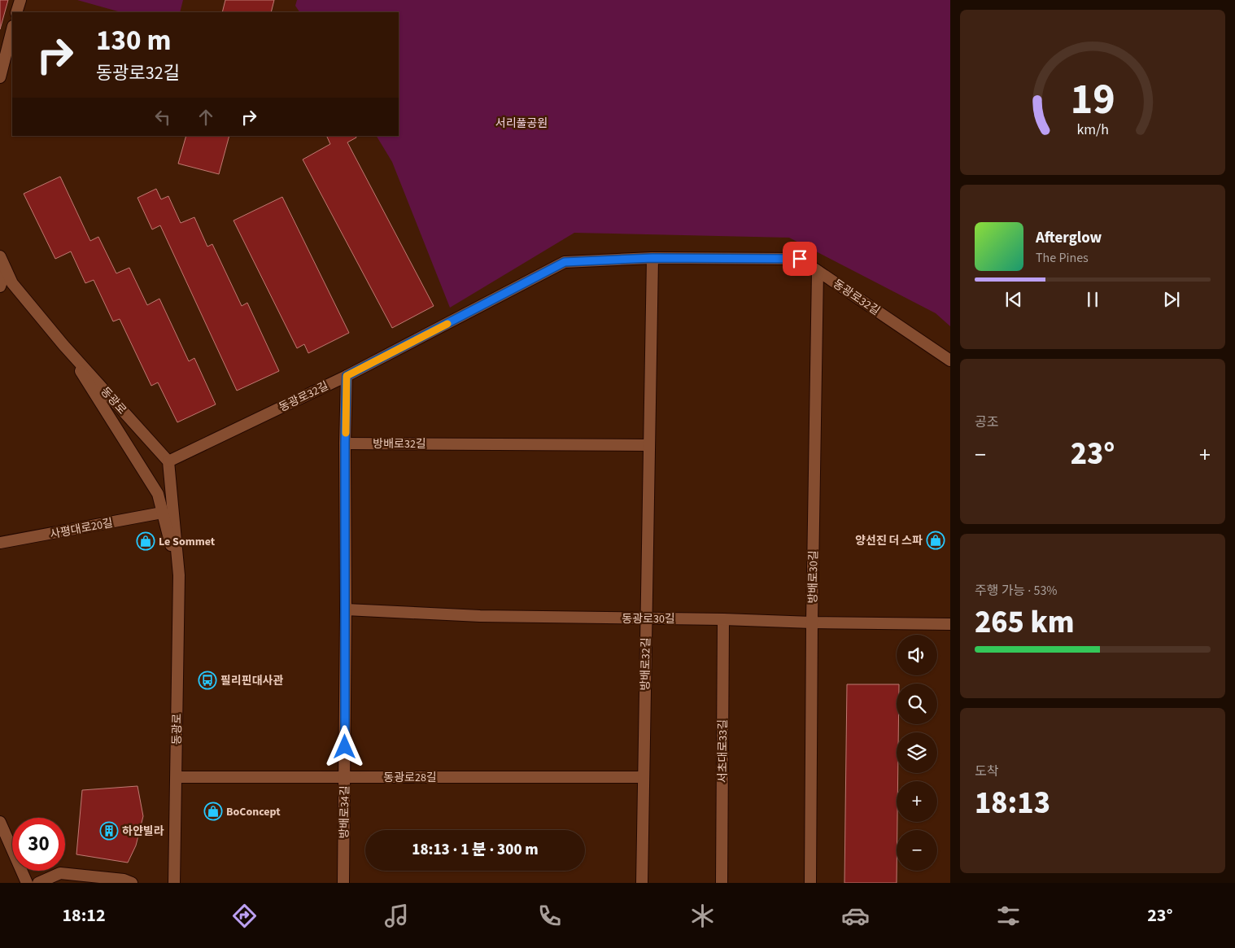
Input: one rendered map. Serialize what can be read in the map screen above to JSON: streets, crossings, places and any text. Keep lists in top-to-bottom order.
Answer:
{
  "streets": {
    "street": [
      "동광로32길",
      "동광로",
      "방배로32길",
      "사평대로20길",
      "방배로30길",
      "동광로30길",
      "서초대로33길",
      "동광로28길",
      "방배로34길"
    ]
  },
  "crossings": [
    ["동광로32길", "동광로"],
    ["동광로32길", "방배로32길"],
    ["동광로32길", "방배로30길"],
    ["동광로32길", "방배로34길"],
    ["동광로", "사평대로20길"],
    ["동광로", "동광로28길"],
    ["방배로32길", "동광로30길"],
    ["방배로32길", "동광로28길"],
    ["방배로32길", "방배로34길"],
    ["방배로30길", "동광로30길"],
    ["동광로30길", "서초대로33길"],
    ["동광로30길", "방배로34길"],
    ["동광로28길", "방배로34길"]
  ],
  "parks": ["서리풀공원"],
  "places": {
    "shop": ["양선진 더 스파", "Le Sommet", "BoConcept"],
    "bus stop": ["필리핀대사관"],
    "building": ["하얀빌라"]
  },
  "page": {
    "turn": ["130 m", "동광로32길"],
    "song": ["Afterglow", "The Pines"],
    "tile": [
      "공조",
      ["주행 가능 · 53%", "265 km"],
      ["도착", "18:13"]
    ],
    "heat": ["−", "23°", "+"],
    "map_buttons": ["+", "−"],
    "limit": "30",
    "trip": "18:13 · 1 분 · 300 m",
    "tabs": ["18:12", "23°"],
    "gauge": ["19", "km/h"]
  }
}
